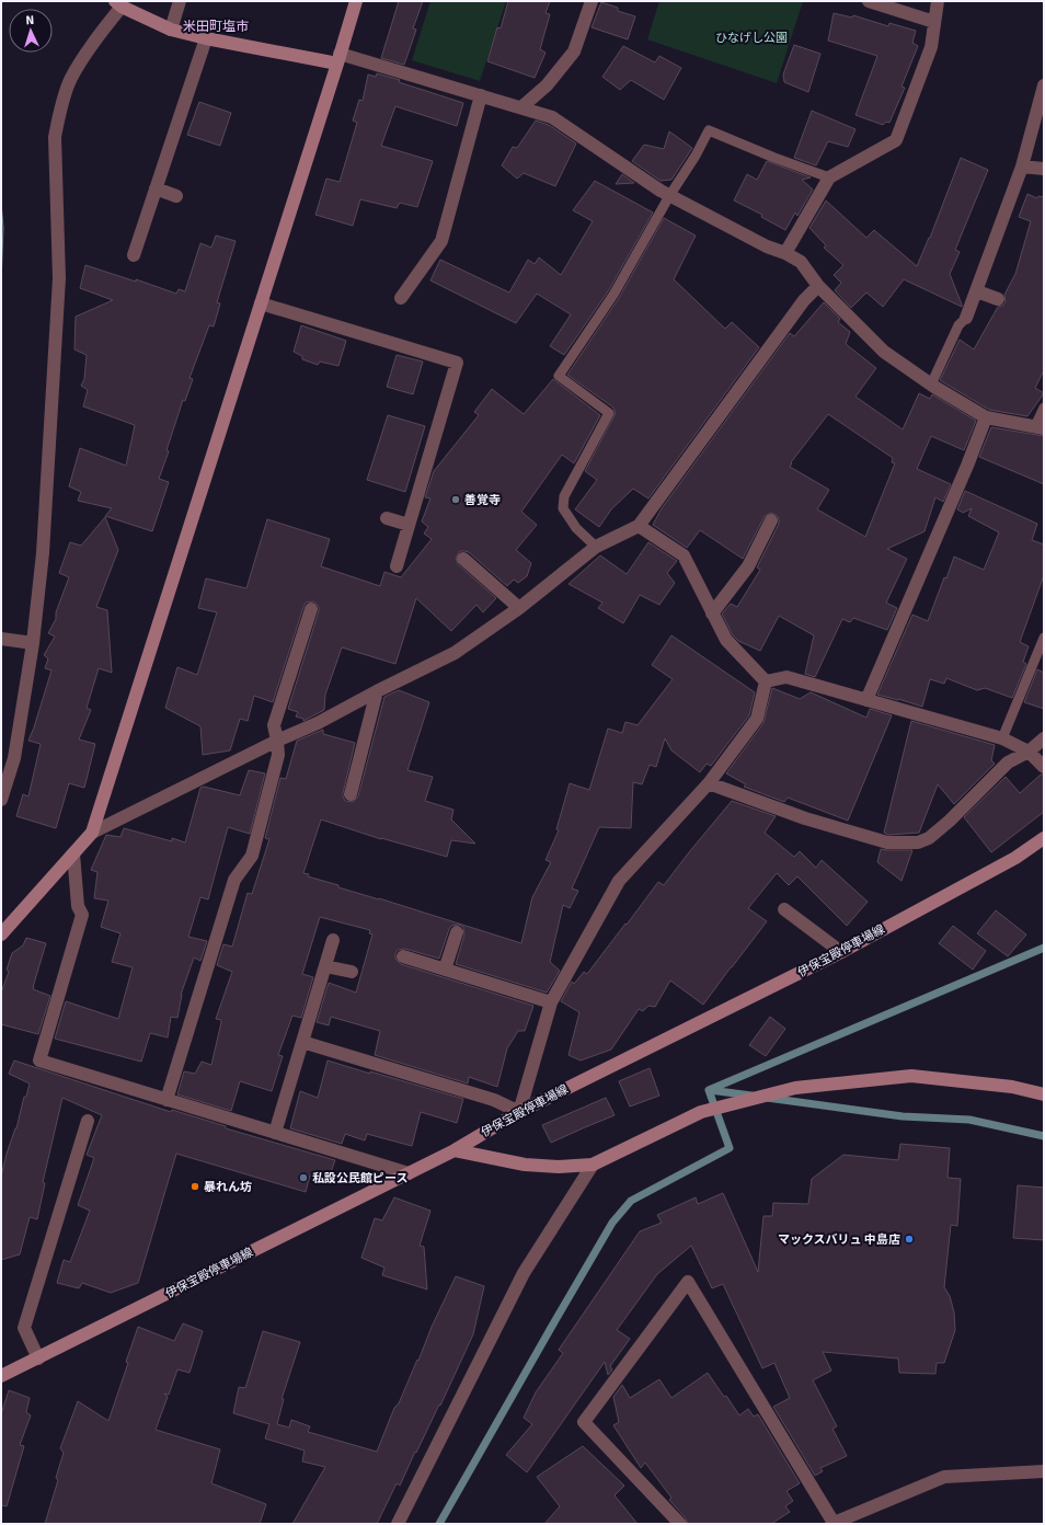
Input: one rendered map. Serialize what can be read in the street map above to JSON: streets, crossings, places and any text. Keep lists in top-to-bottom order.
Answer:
{
  "streets": {
    "street": ["伊保宝殿停車場線"]
  },
  "districts": ["米田町塩市"],
  "parks": ["ひなげし公園"],
  "places": [
    "善覚寺",
    "私設公民館ピース",
    "暴れん坊",
    "マックスバリュ 中島店"
  ],
  "north": "top"
}
